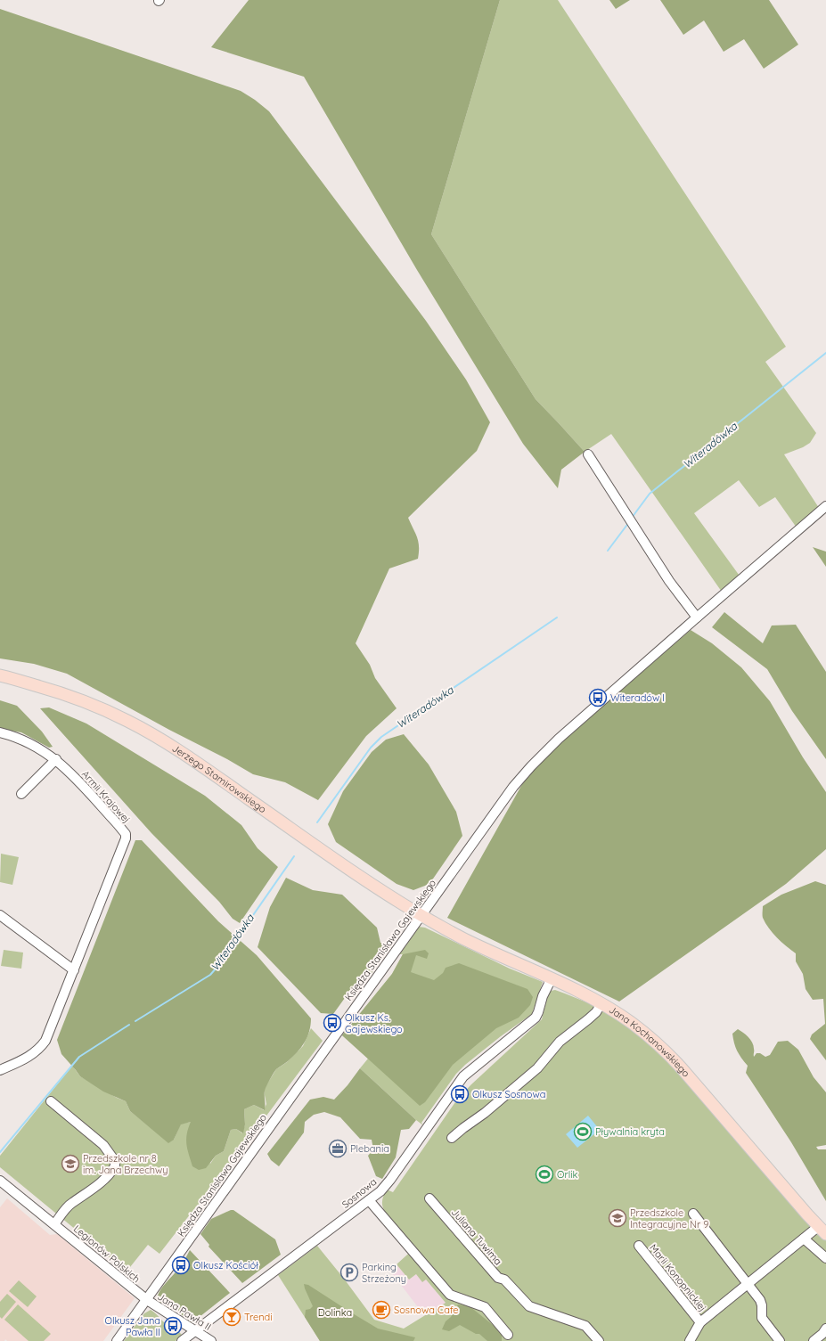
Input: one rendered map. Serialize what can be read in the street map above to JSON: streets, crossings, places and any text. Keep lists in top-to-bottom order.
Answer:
{
  "streets": {
    "main road": ["Jerzego Stamirowskiego", "Jana Kochanowskiego"],
    "street": [
      "Armii Krajowej",
      "Księdza Stanisława Gajewskiego",
      "Sosnowa",
      "Juliana Tuwima",
      "Legionów Polskich",
      "Marii Konopnickiej",
      "Jana Pawła II"
    ]
  },
  "crossings": [
    ["Jerzego Stamirowskiego", "Księdza Stanisława Gajewskiego"],
    ["Jerzego Stamirowskiego", "Jana Kochanowskiego"],
    ["Księdza Stanisława Gajewskiego", "Jana Kochanowskiego"],
    ["Księdza Stanisława Gajewskiego", "Legionów Polskich"],
    ["Księdza Stanisława Gajewskiego", "Jana Pawła II"],
    ["Jana Kochanowskiego", "Sosnowa"],
    ["Jana Kochanowskiego", "Marii Konopnickiej"],
    ["Sosnowa", "Jana Pawła II"],
    ["Legionów Polskich", "Jana Pawła II"]
  ],
  "water": ["Witeradówka"],
  "parks": ["Dolinka"],
  "places": {
    "bus stop": [
      "Witeradów I",
      "Olkusz Ks. Gajewskiego",
      "Olkusz Sosnowa",
      "Olkusz Kościół",
      "Olkusz Jana Pawła II"
    ],
    "sports": ["Pływalnia kryta", "Orlik"],
    "office": ["Plebania"],
    "school or university": ["Przedszkole nr 8 im. Jana Brzechwy", "Przedszkole Integracyjne Nr 9"],
    "parking": ["Parking Strzeżony"],
    "cafe": ["Sosnowa Cafe"],
    "bar": ["Trendi"]
  }
}
